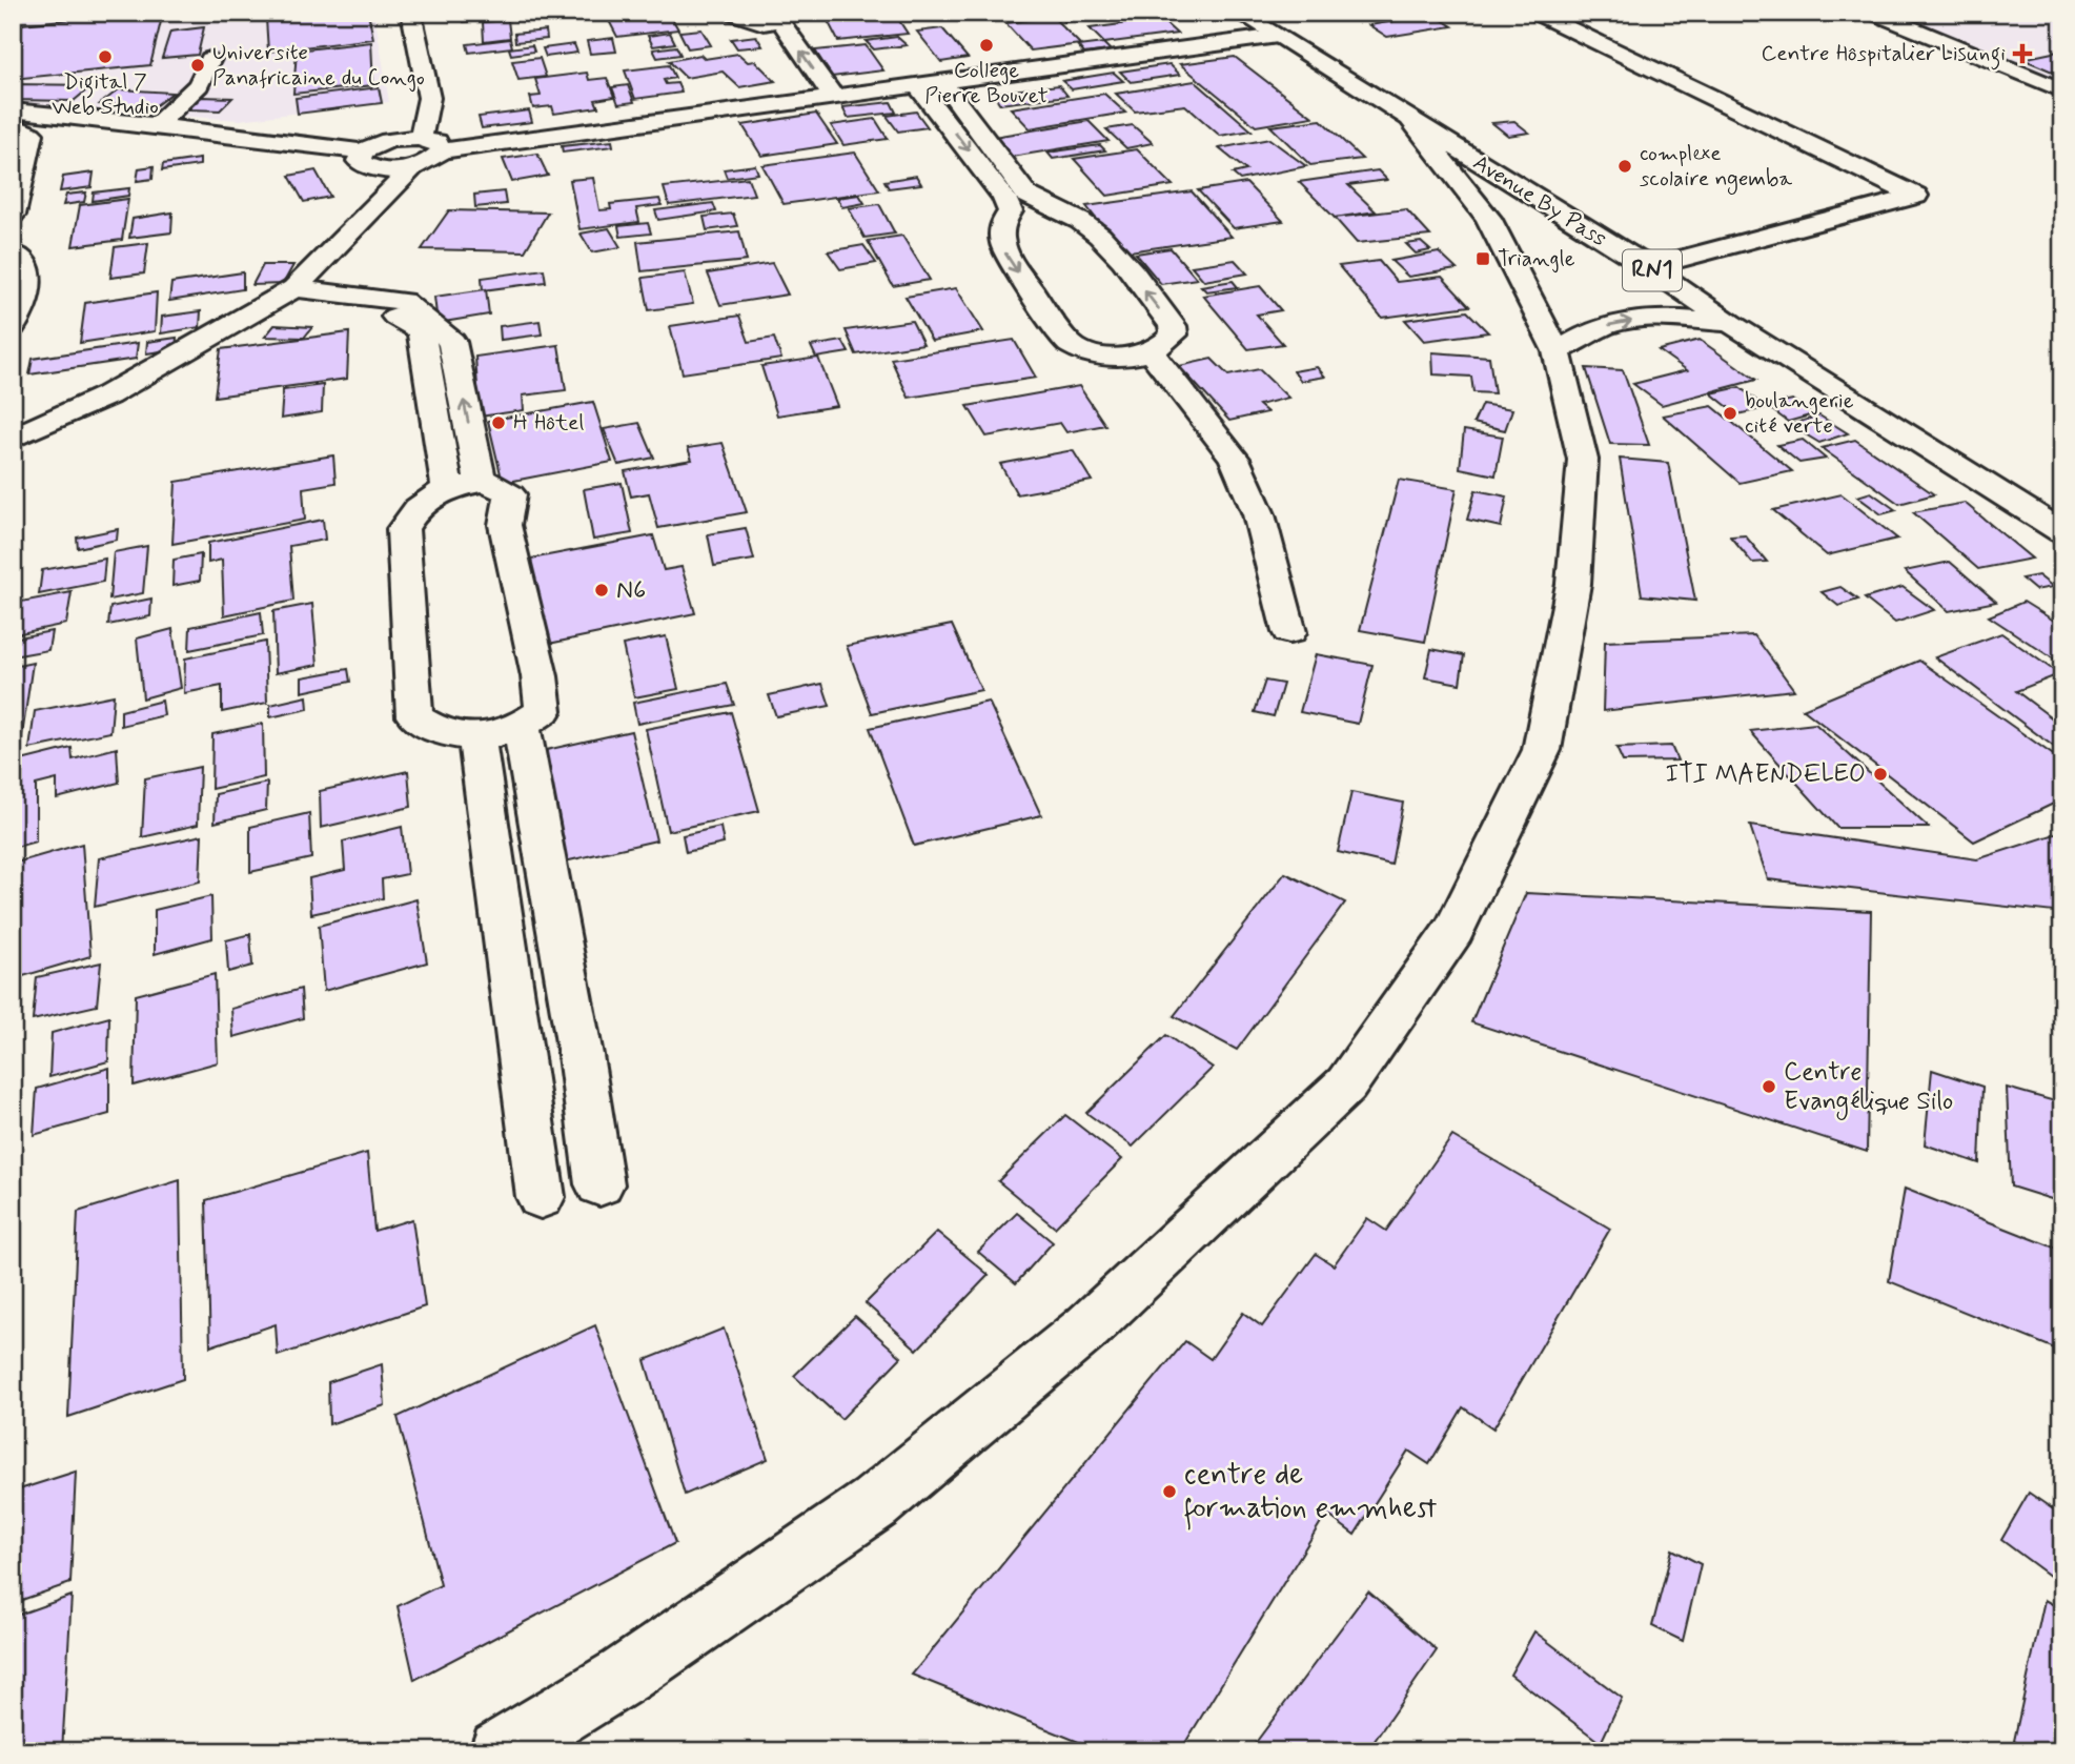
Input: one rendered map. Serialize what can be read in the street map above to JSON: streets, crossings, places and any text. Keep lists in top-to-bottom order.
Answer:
{
  "streets": {
    "main road": ["Avenue By Pass", "RN1"]
  },
  "places": {
    "other": [
      "College Pierre Bouvet",
      "Digital 7 Web Studio",
      "Universite Panafricaine du Congo",
      "complexe scolaire ngemba",
      "boulangerie cité verte",
      "H Hôtel",
      "N6",
      "ITI MAENDELEO",
      "Centre Evangélique Silo",
      "centre de formation emmhest"
    ],
    "health": ["Centre Hôspitalier Lisungi"],
    "transit": ["Triangle"]
  }
}
